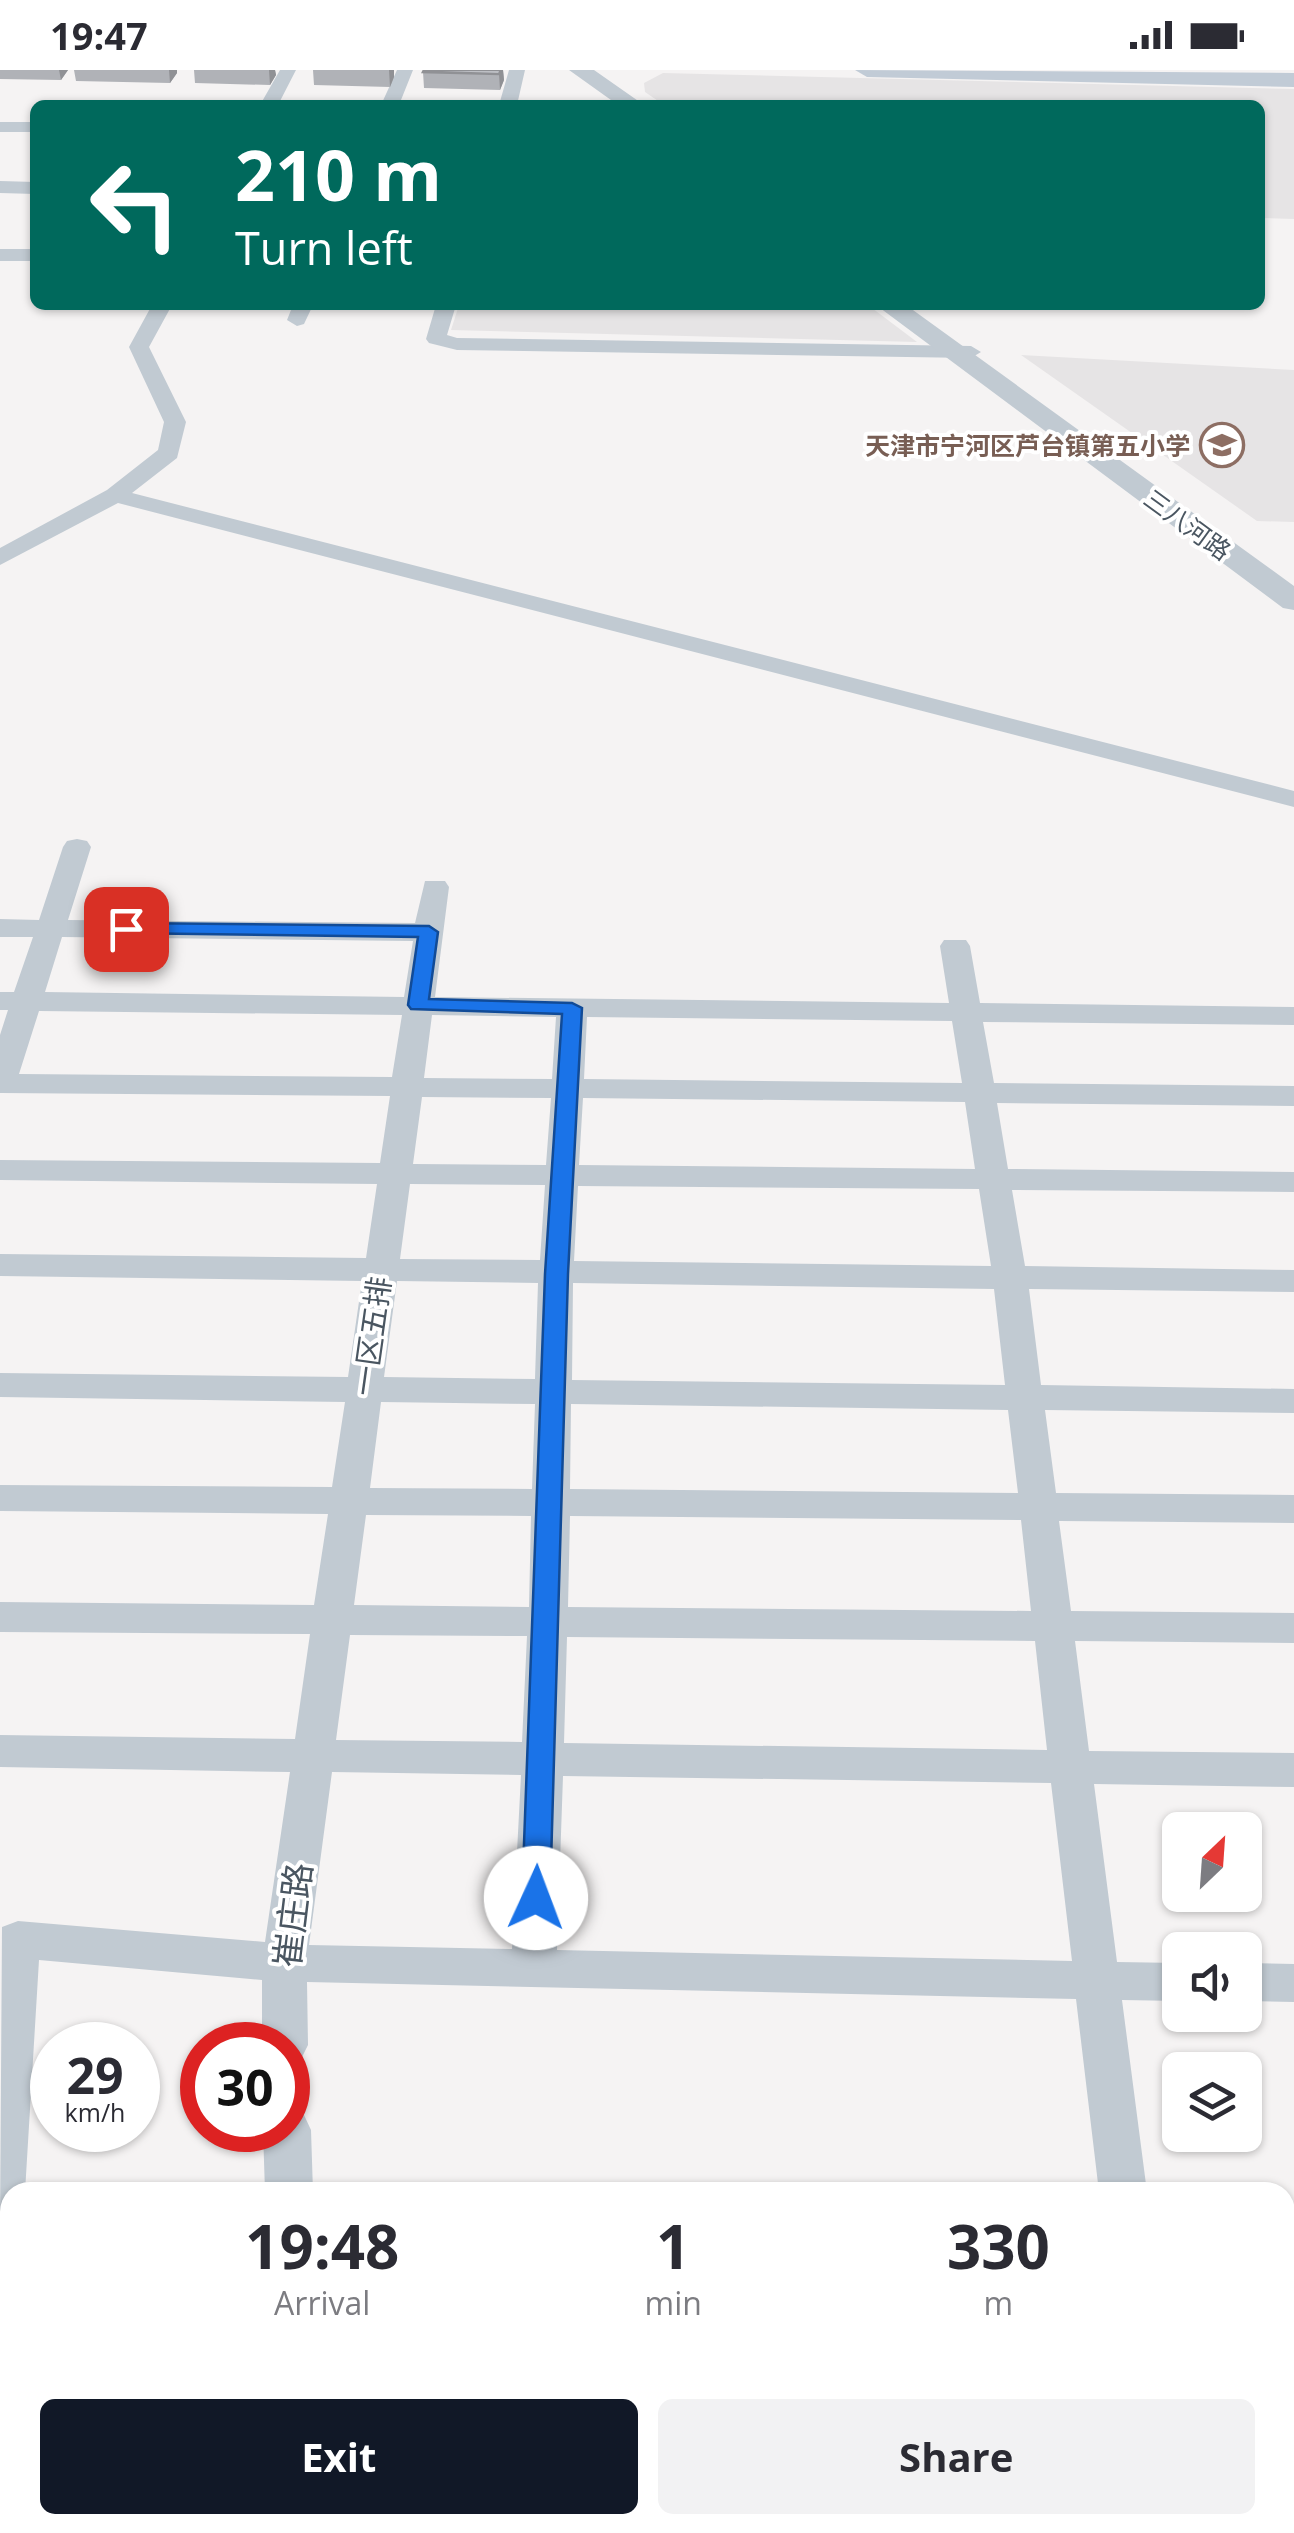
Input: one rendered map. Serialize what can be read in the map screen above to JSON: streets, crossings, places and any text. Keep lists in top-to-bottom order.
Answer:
{
  "streets": {
    "street": ["三八河路", "一区五排", "崔庄路"]
  },
  "crossings": [
    ["一区五排", "崔庄路"]
  ],
  "places": {
    "school or university": ["天津市宁河区芦台镇第五小学"]
  },
  "north": "top right",
  "page": {
    "status": "19:47",
    "turn": ["210 m", "Turn left"],
    "speed": "29 km/h",
    "limit": "30",
    "eta": [
      "19:48",
      "Arrival",
      "1",
      "min",
      "330",
      "m"
    ],
    "buttons": ["Exit", "Share"]
  }
}
